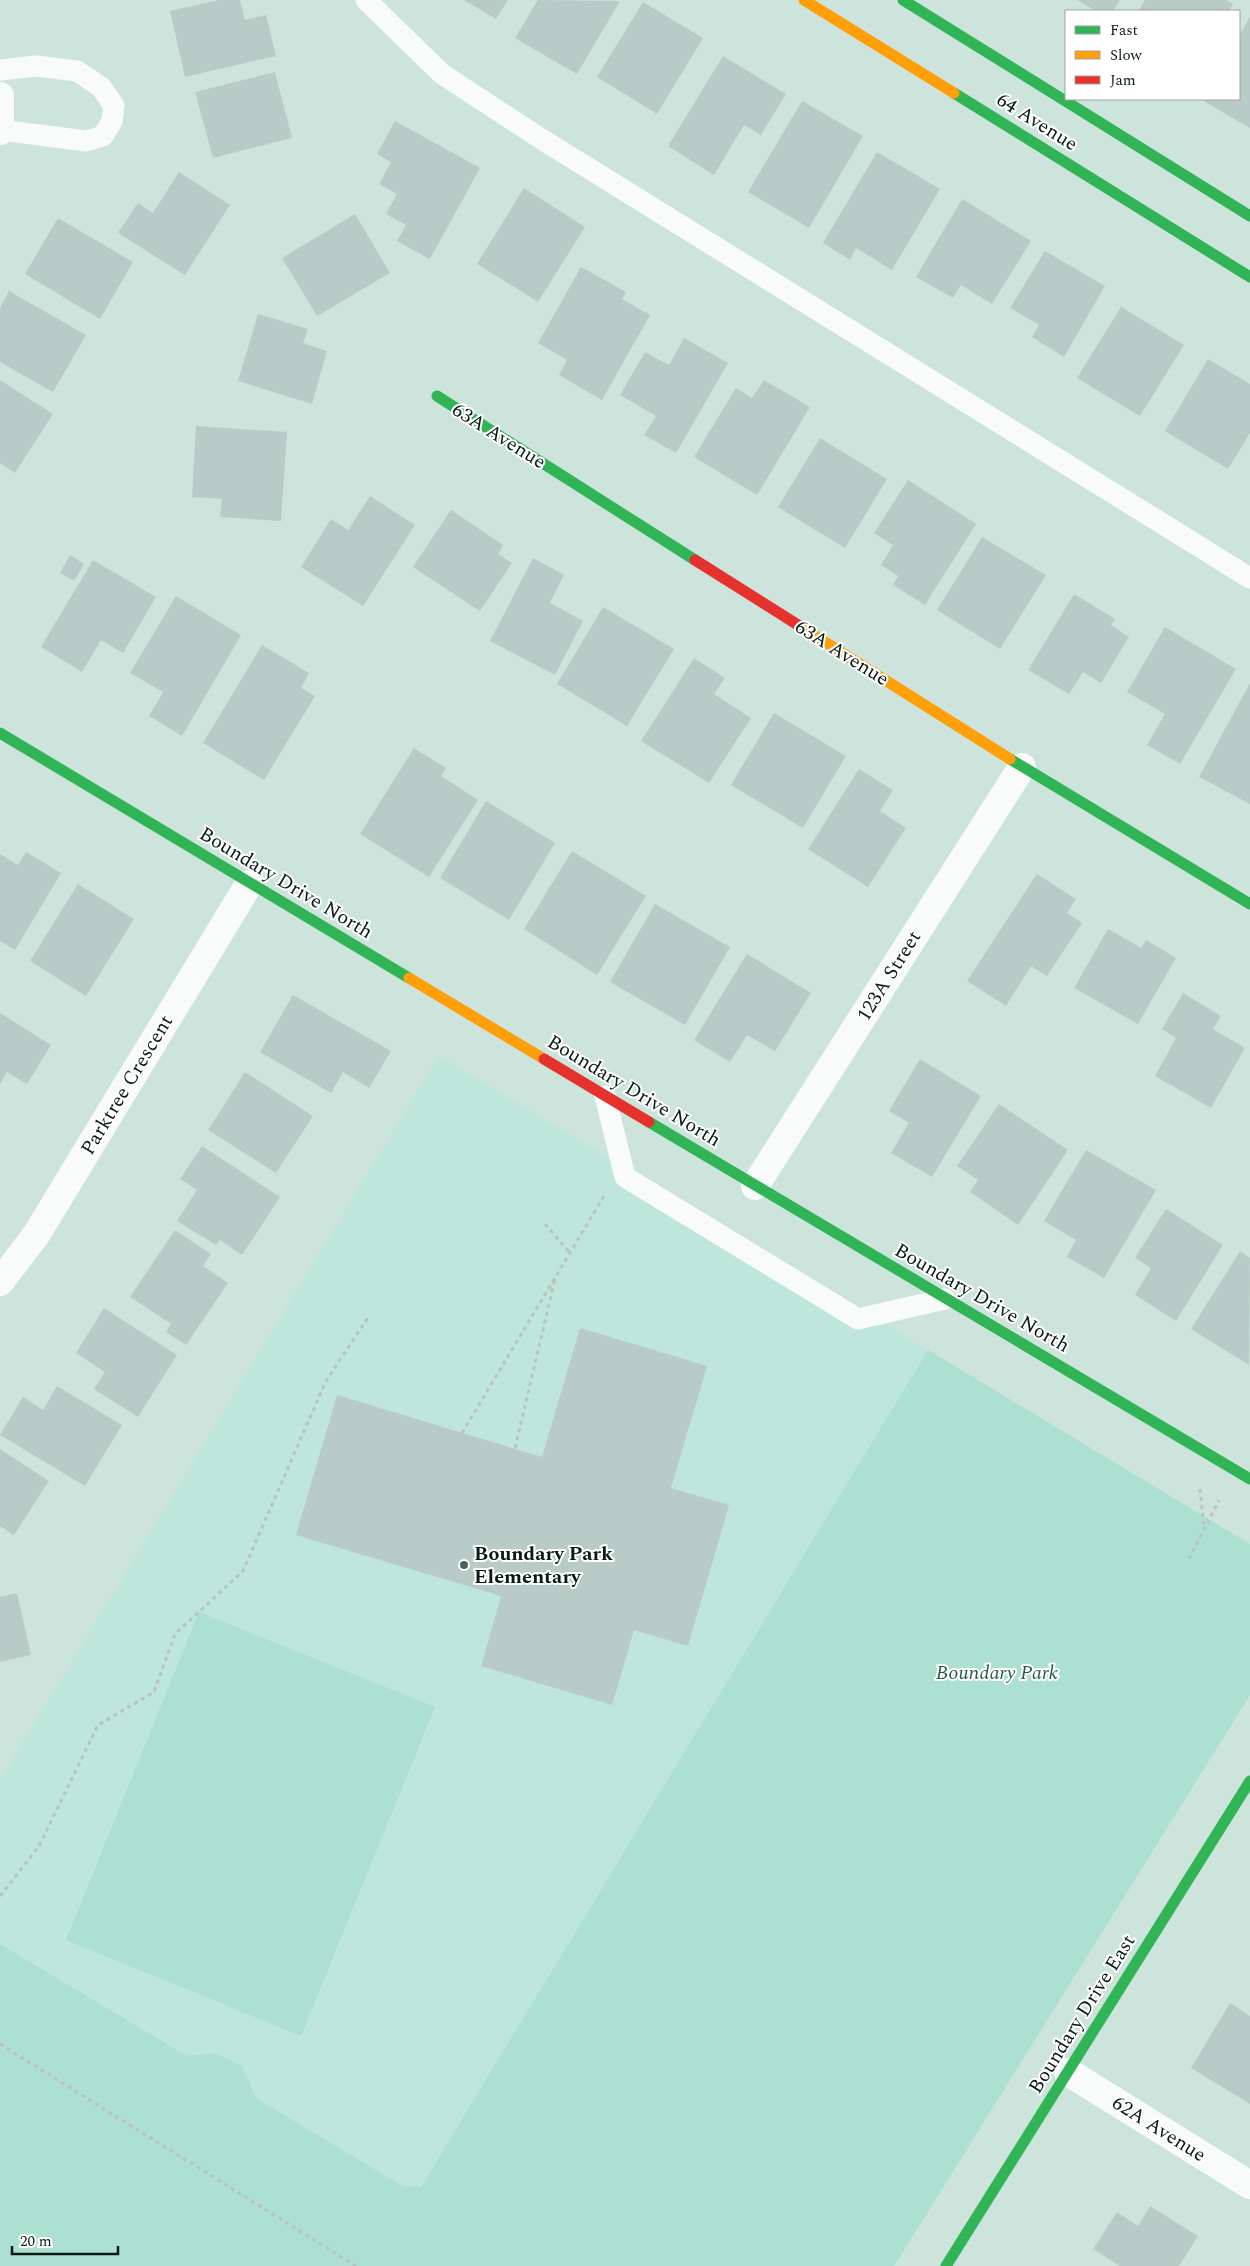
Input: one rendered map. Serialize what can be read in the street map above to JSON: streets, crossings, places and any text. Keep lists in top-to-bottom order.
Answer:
{
  "streets": {
    "street": [
      "64 Avenue",
      "63A Avenue",
      "Boundary Drive North",
      "123A Street",
      "Parktree Crescent",
      "Boundary Drive East",
      "62A Avenue"
    ]
  },
  "crossings": [
    ["63A Avenue", "123A Street"],
    ["Boundary Drive North", "123A Street"],
    ["Boundary Drive North", "Parktree Crescent"],
    ["Boundary Drive East", "62A Avenue"]
  ],
  "parks": ["Boundary Park"],
  "places": ["Boundary Park Elementary"],
  "legend": ["Fast", "Slow", "Jam"],
  "scale_bar": "20 m"
}
